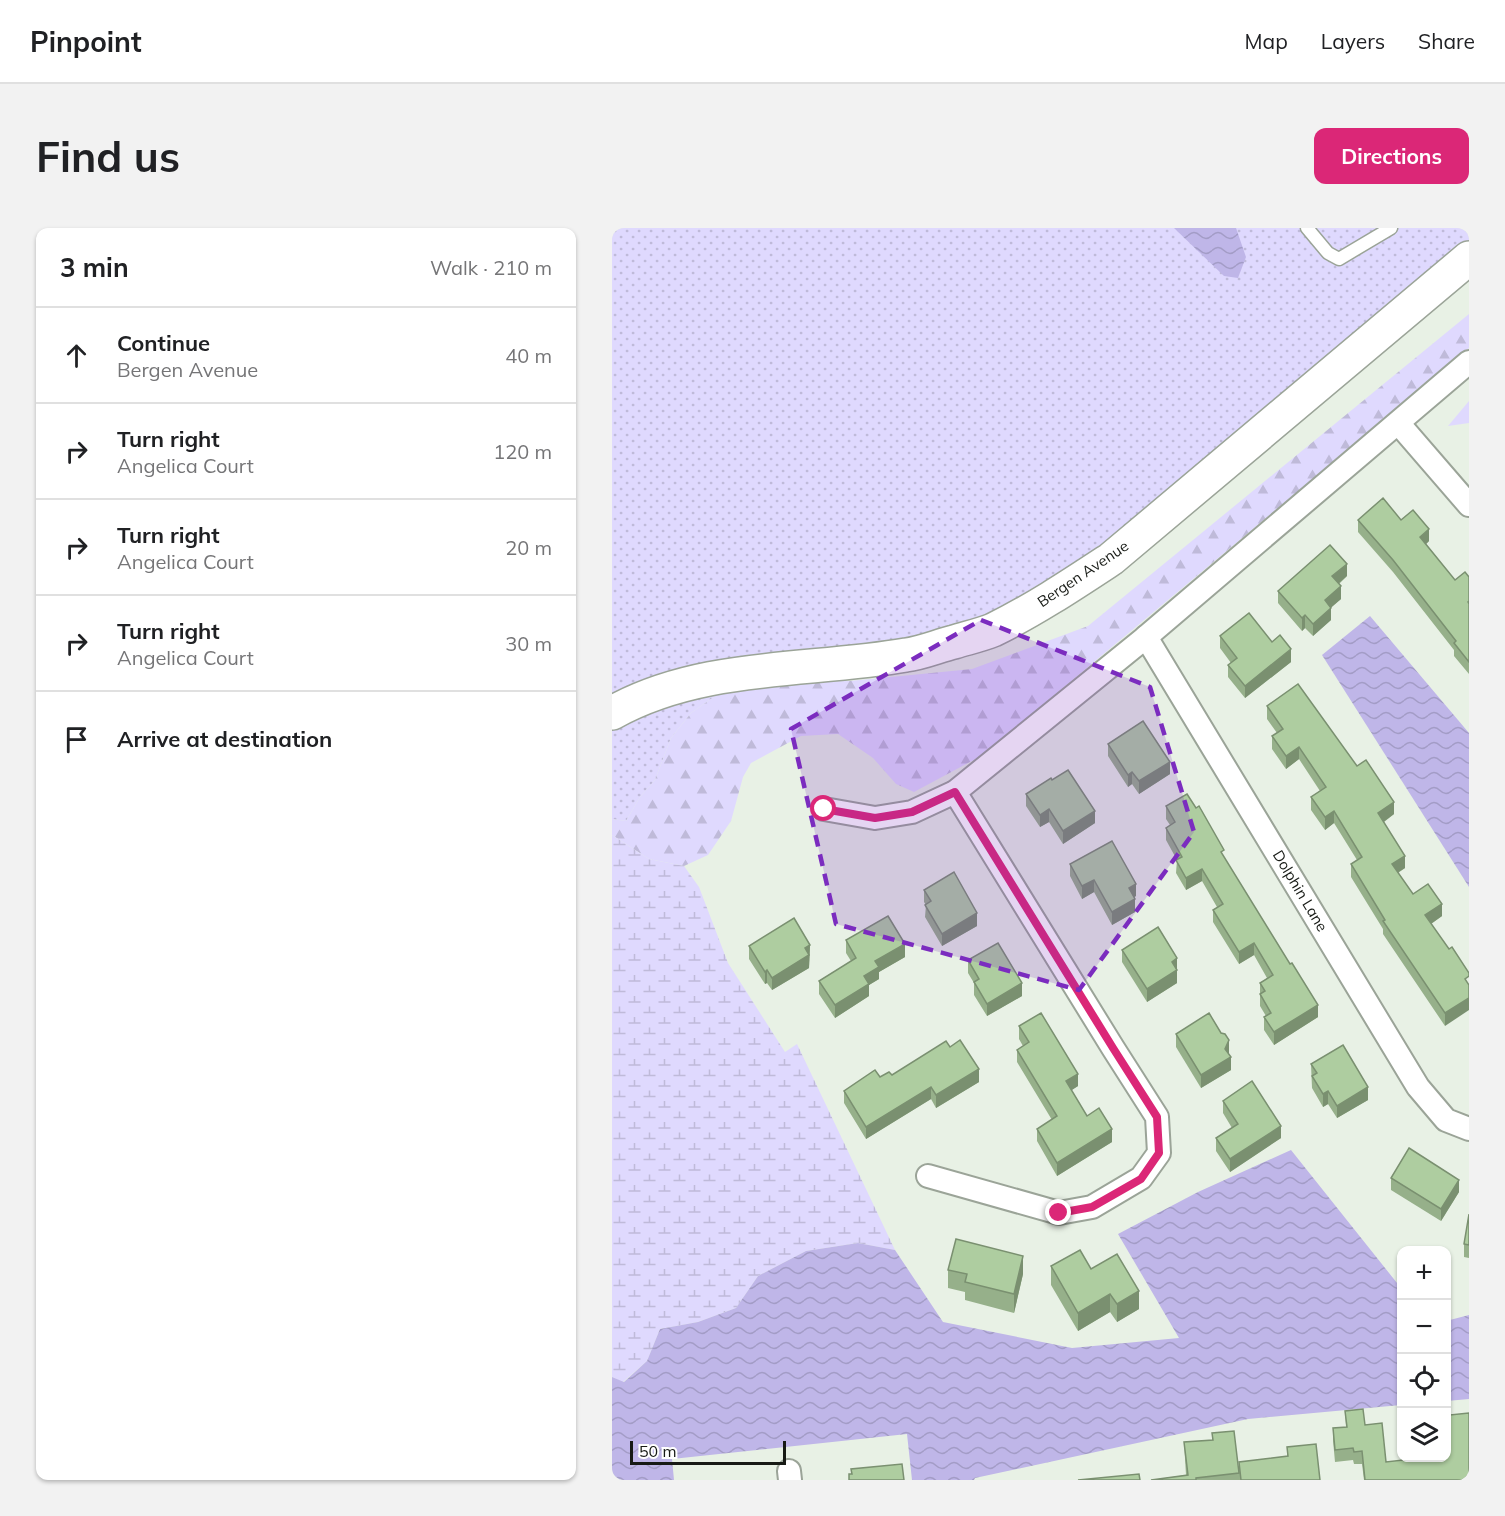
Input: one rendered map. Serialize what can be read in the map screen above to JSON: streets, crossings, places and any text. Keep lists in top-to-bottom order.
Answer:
{
  "streets": {
    "main road": ["Bergen Avenue"],
    "street": ["Dolphin Lane"]
  },
  "scale_bar": "50 m",
  "page": {
    "header": "Pinpoint",
    "nav": ["Map", "Layers", "Share"],
    "buttons": "Directions",
    "title": "Find us",
    "heading": ["3 min", "Walk · 210 m"],
    "list": [
      ["Continue", "Bergen Avenue", "40 m"],
      ["Turn right", "Angelica Court", "120 m"],
      ["Turn right", "Angelica Court", "20 m"],
      ["Turn right", "Angelica Court", "30 m"],
      "Arrive at destination"
    ],
    "map_buttons": ["+", "−"],
    "scale": "50 m"
  }
}
